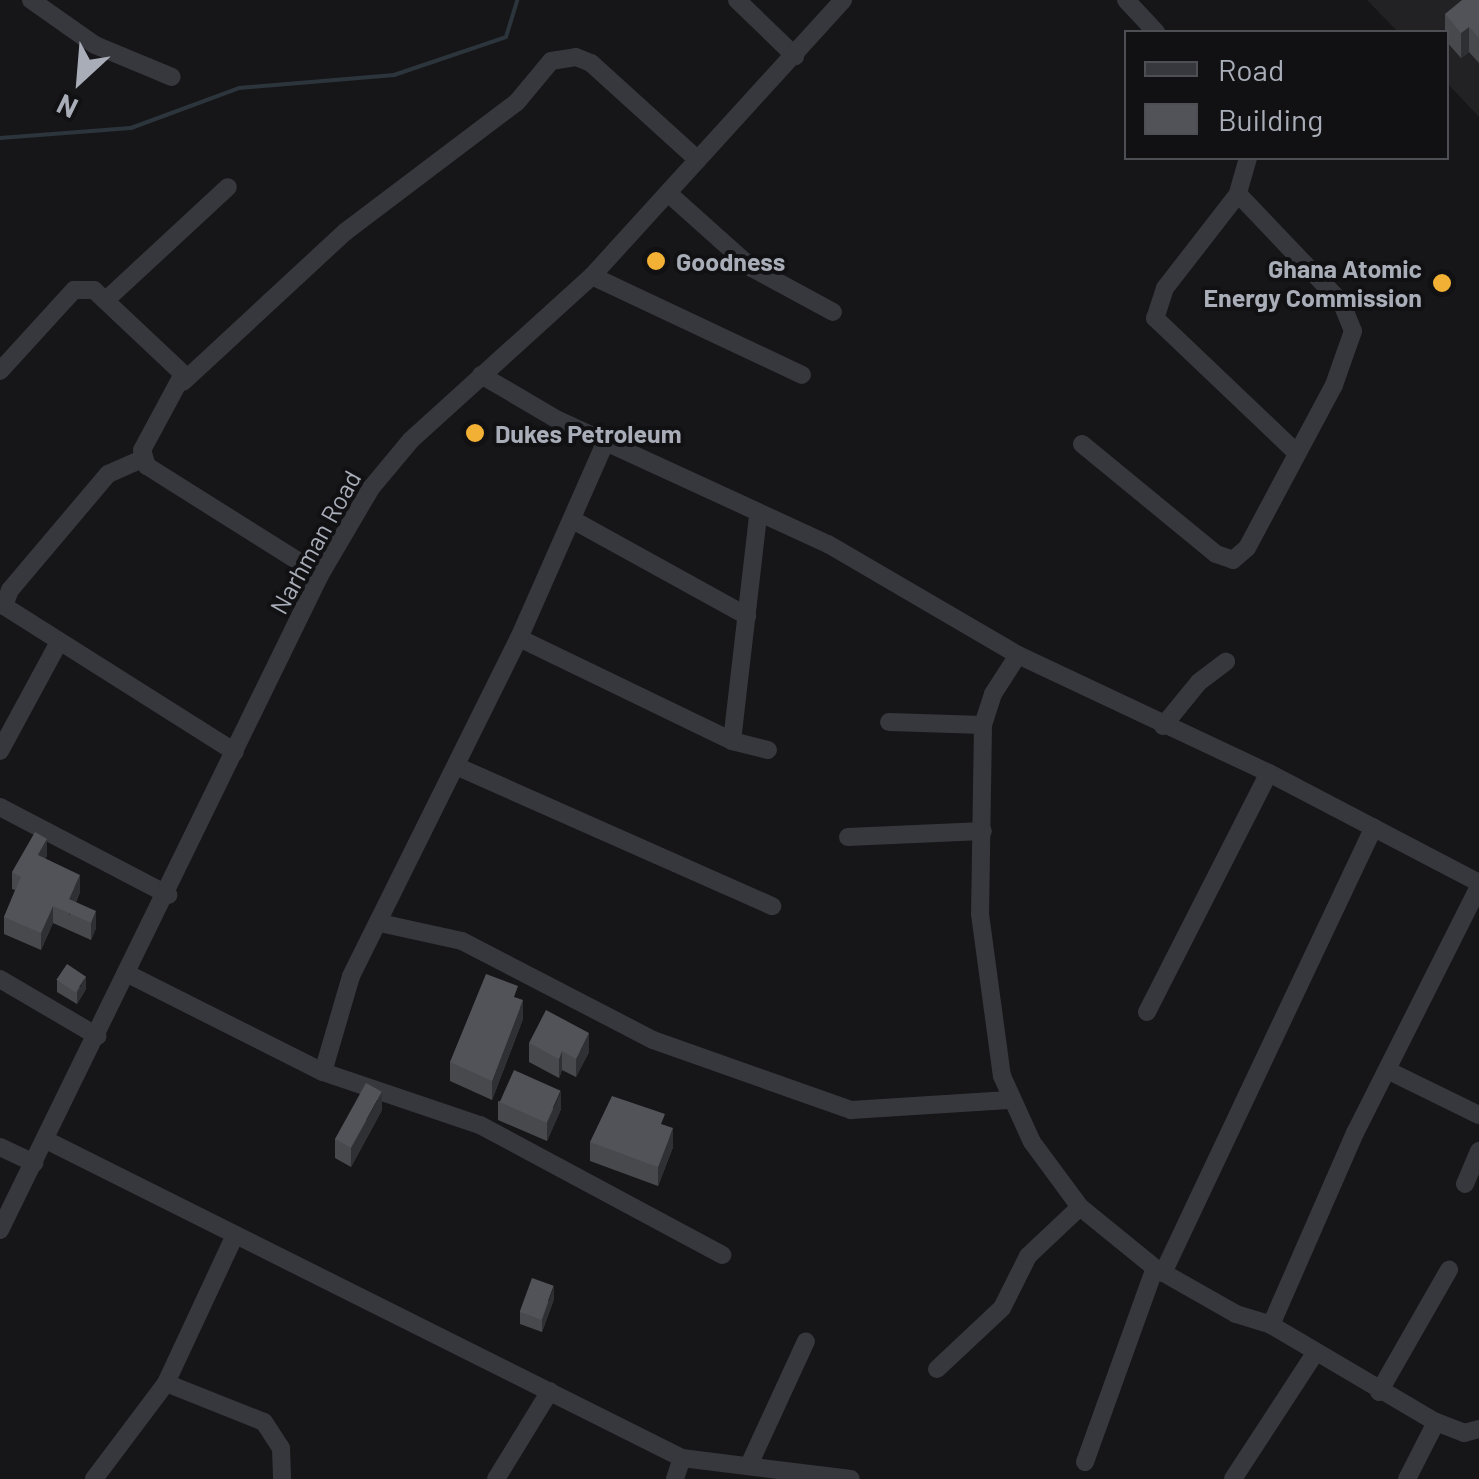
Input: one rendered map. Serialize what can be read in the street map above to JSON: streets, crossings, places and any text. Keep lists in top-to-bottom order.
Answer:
{
  "streets": {
    "street": ["Narhman Road"]
  },
  "places": ["Goodness", "Ghana Atomic Energy Commission", "Dukes Petroleum"],
  "legend": ["Road", "Building"],
  "north": "bottom left"
}
